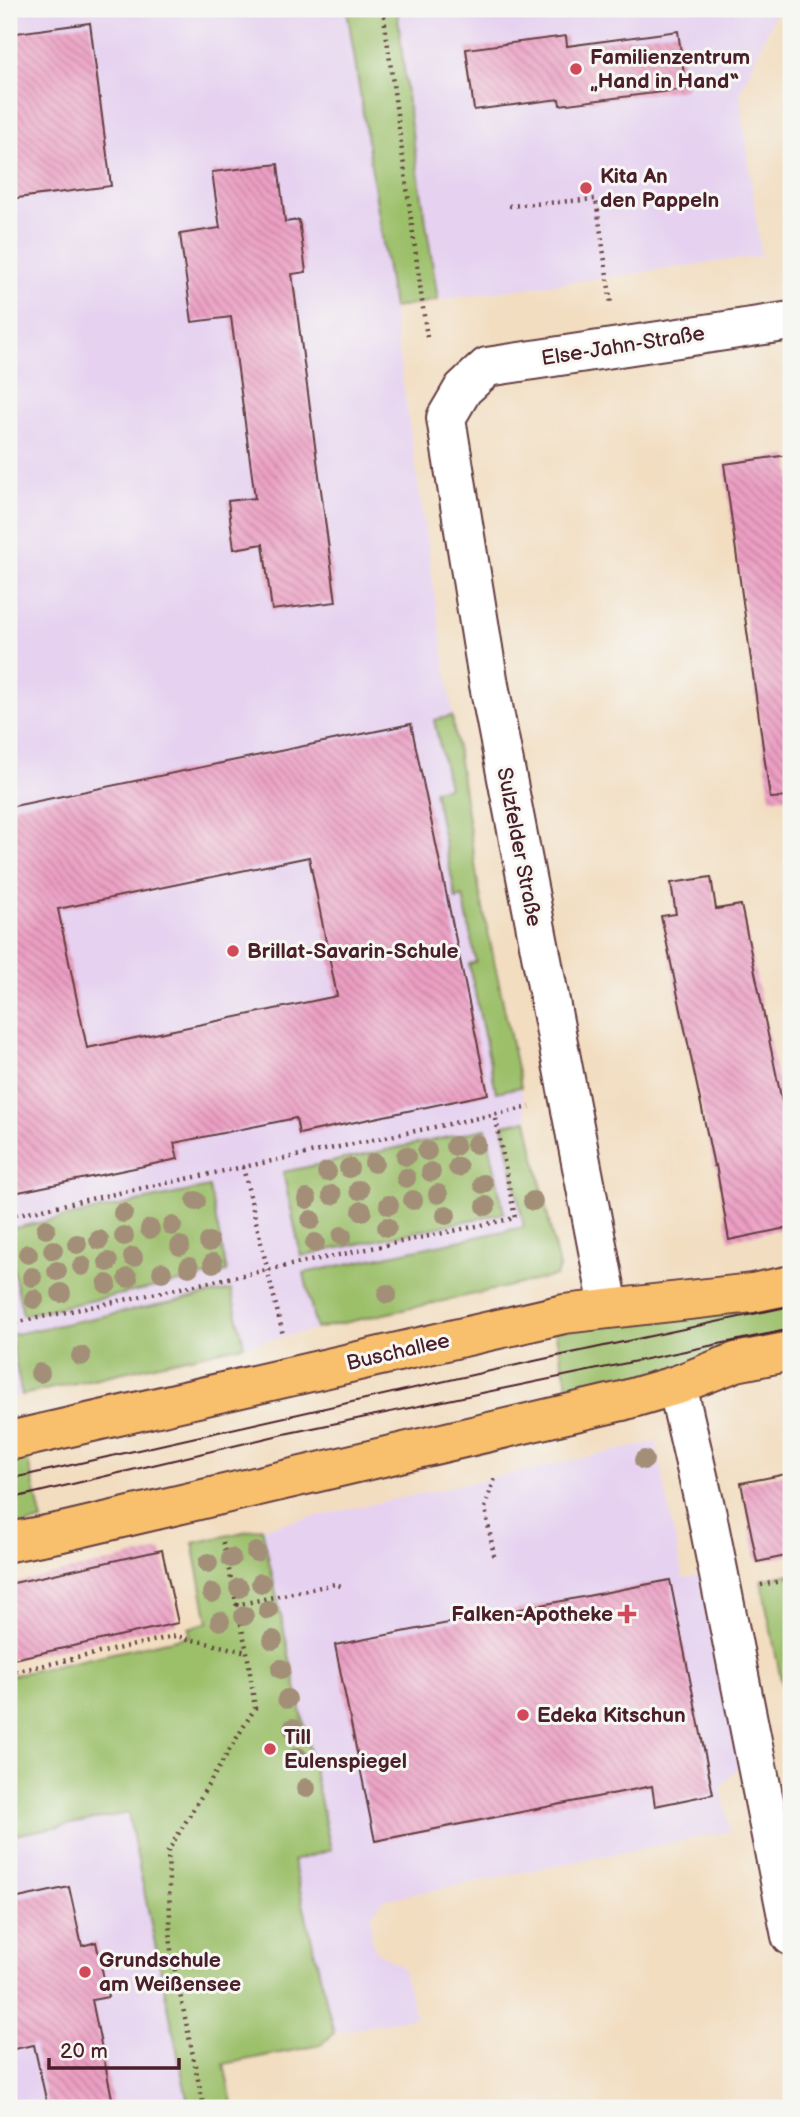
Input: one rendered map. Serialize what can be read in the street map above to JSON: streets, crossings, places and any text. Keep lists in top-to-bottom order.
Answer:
{
  "streets": {
    "main road": ["Buschallee"],
    "street": ["Else-Jahn-Straße", "Sulzfelder Straße"]
  },
  "crossings": [
    ["Else-Jahn-Straße", "Sulzfelder Straße"],
    ["Sulzfelder Straße", "Buschallee"]
  ],
  "places": {
    "other": [
      "Familienzentrum „Hand in Hand“",
      "Kita An den Pappeln",
      "Brillat-Savarin-Schule",
      "Edeka Kitschun",
      "Till Eulenspiegel",
      "Grundschule am Weißensee"
    ],
    "health": ["Falken-Apotheke"]
  },
  "scale_bar": "20 m"
}
